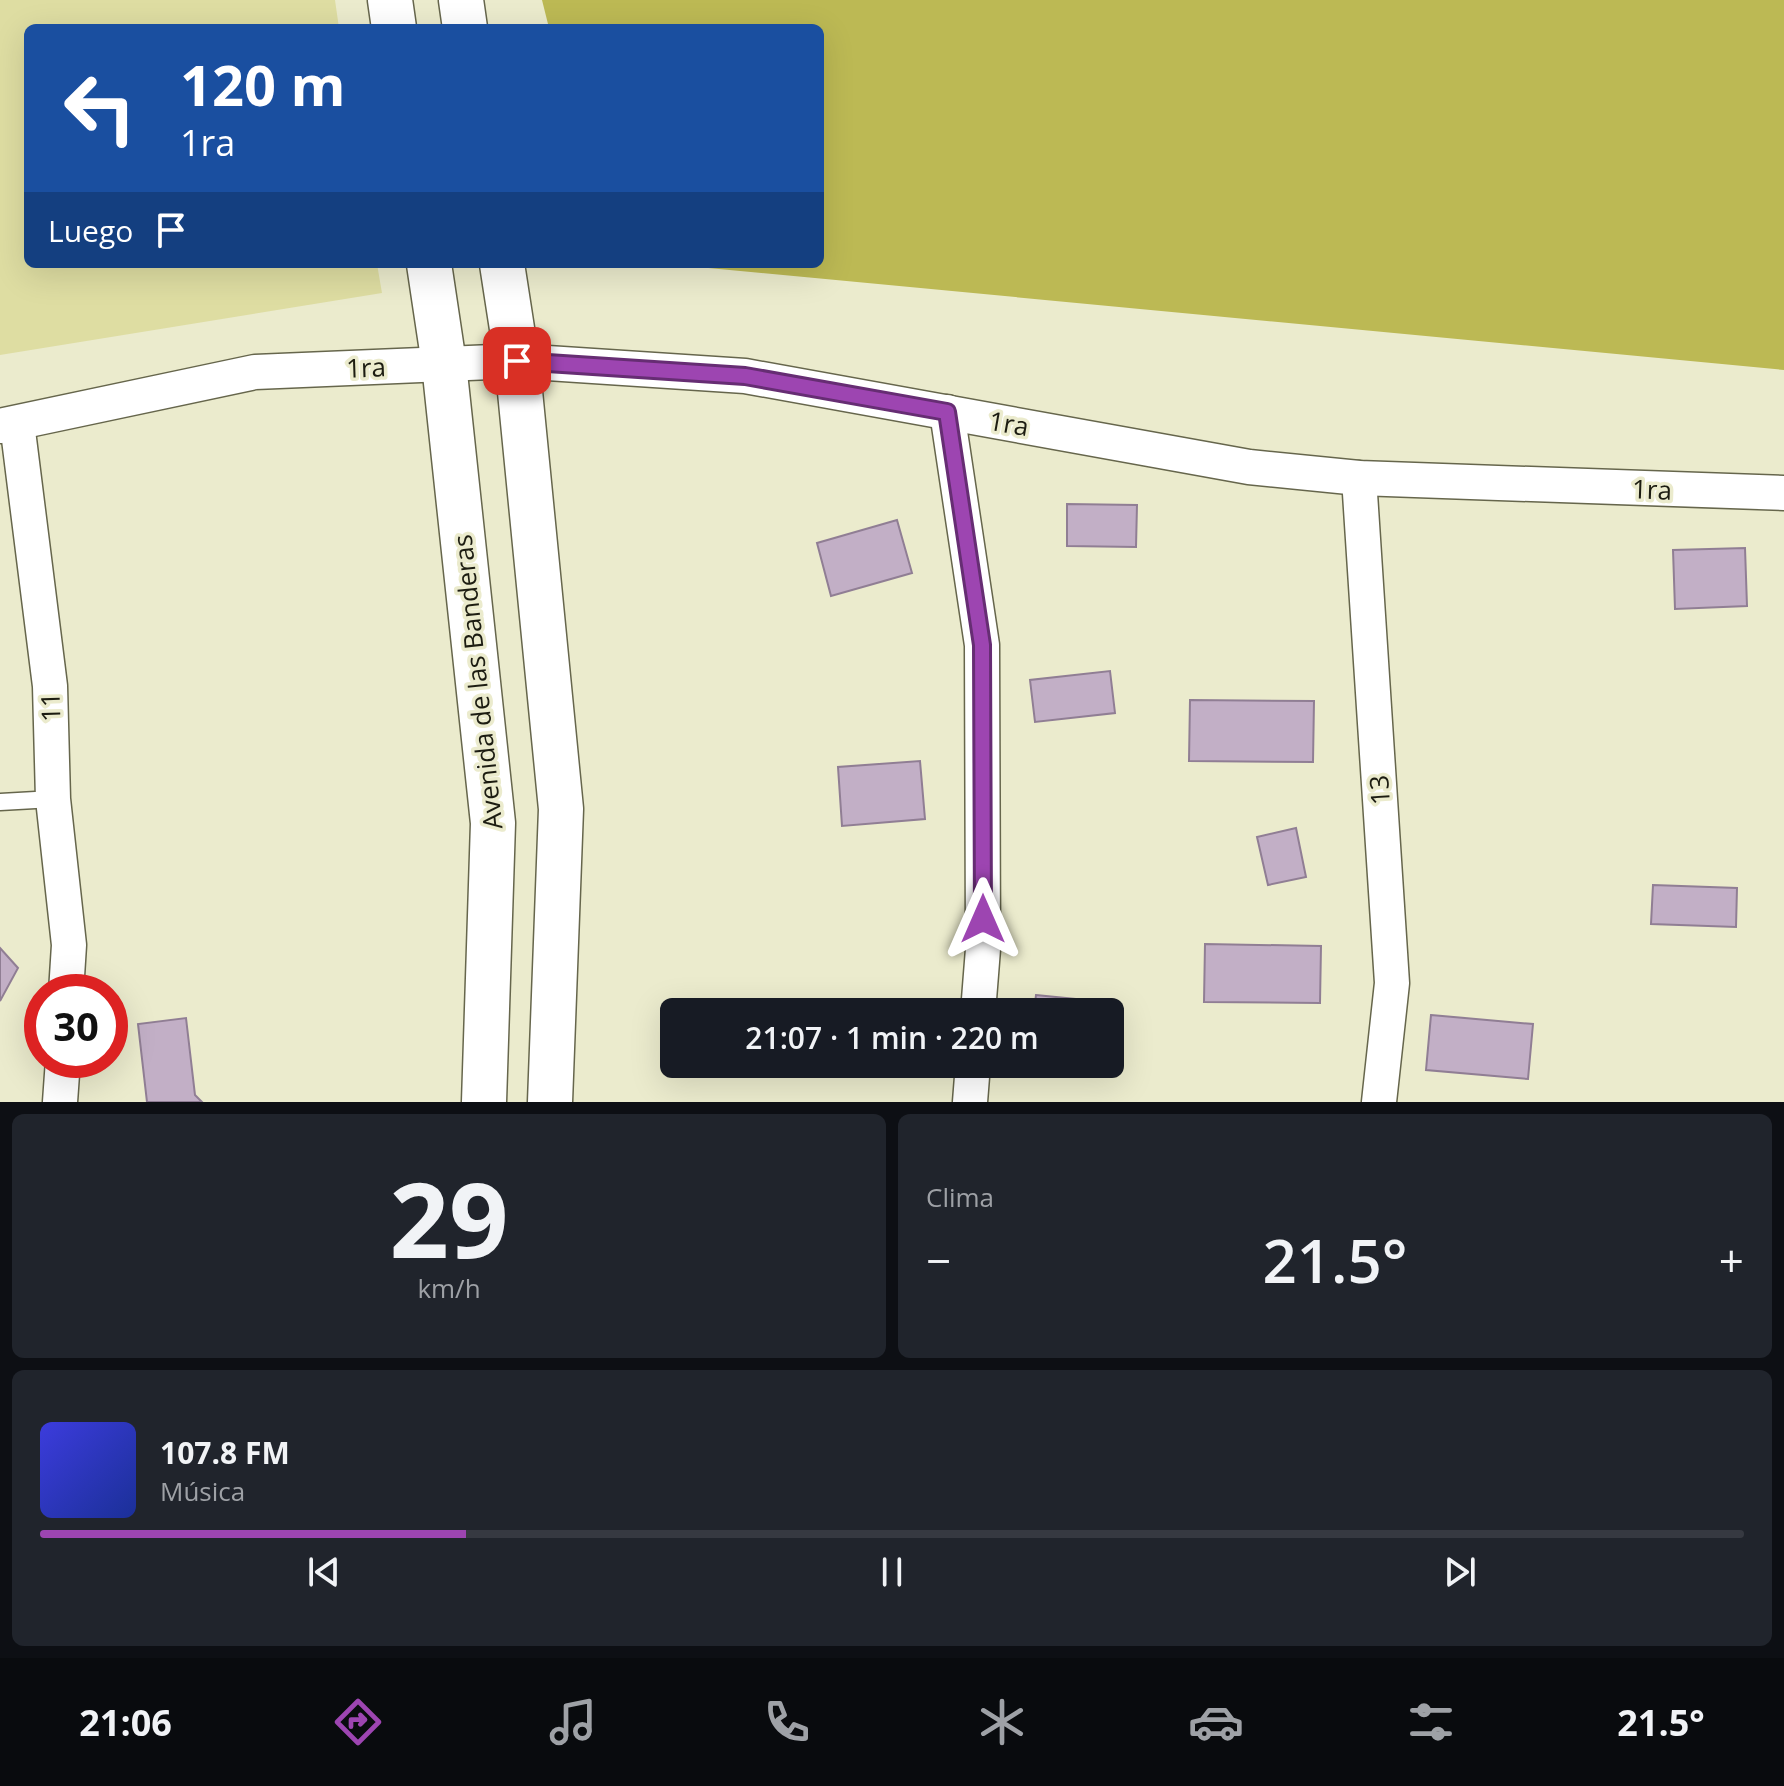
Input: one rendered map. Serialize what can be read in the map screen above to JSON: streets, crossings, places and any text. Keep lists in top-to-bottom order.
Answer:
{
  "streets": {
    "main road": ["Avenida de las Banderas"],
    "street": ["1ra", "11", "13"]
  },
  "crossings": [
    ["1ra", "Avenida de las Banderas"],
    ["1ra", "11"],
    ["1ra", "13"]
  ],
  "page": {
    "turn": ["120 m", "1ra"],
    "then": "Luego",
    "limit": "30",
    "trip": "21:07 · 1 min · 220 m",
    "tile": [
      ["29", "km/h"],
      "Clima"
    ],
    "heat": ["−", "21.5°", "+"],
    "song": ["107.8 FM", "Música"],
    "tabs": ["21:06", "21.5°"]
  }
}
